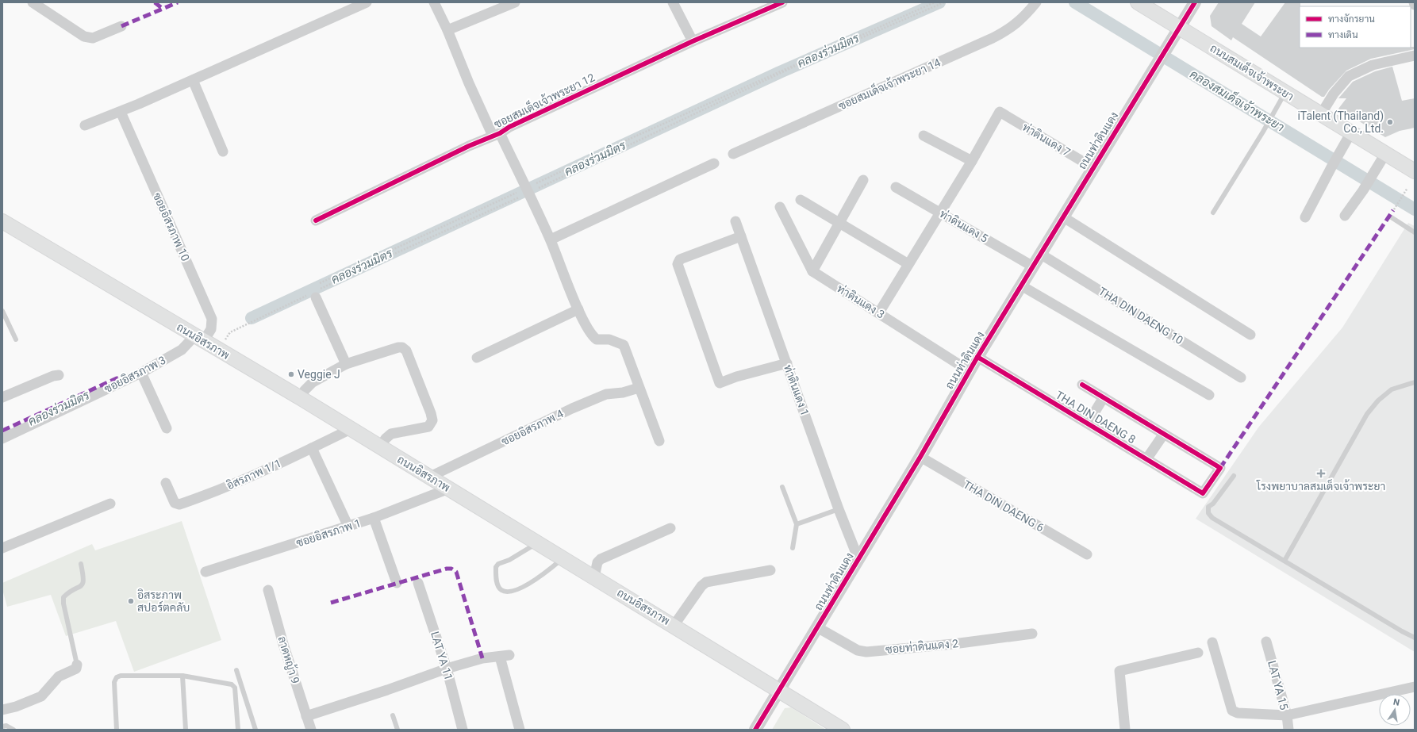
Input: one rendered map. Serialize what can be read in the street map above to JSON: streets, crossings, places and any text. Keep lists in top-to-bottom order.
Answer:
{
  "streets": {
    "main road": ["ถนนสมเด็จเจ้าพระยา", "ถนนอิสรภาพ"],
    "street": [
      "ซอยสมเด็จเจ้าพระยา 14",
      "ซอยสมเด็จเจ้าพระยา 12",
      "ท่าดินแดง 7",
      "ถนนท่าดินแดง",
      "ท่าดินแดง 5",
      "ซอยอิสรภาพ 10",
      "ท่าดินแดง 3",
      "THA DIN DAENG 10",
      "ซอยอิสรภาพ 3",
      "ท่าดินแดง 1",
      "THA DIN DAENG 8",
      "ซอยอิสรภาพ 4",
      "อิสรภาพ 1/1",
      "THA DIN DAENG 6",
      "ซอยอิสรภาพ 1",
      "ซอยท่าดินแดง 2",
      "LAT YA 11",
      "ลาดหญ้า 9",
      "LAT YA 15"
    ]
  },
  "crossings": [
    ["ถนนสมเด็จเจ้าพระยา", "ถนนท่าดินแดง"],
    ["ท่าดินแดง 7", "ถนนท่าดินแดง"],
    ["ถนนท่าดินแดง", "ท่าดินแดง 5"],
    ["ถนนท่าดินแดง", "ท่าดินแดง 3"],
    ["ถนนท่าดินแดง", "THA DIN DAENG 10"],
    ["ถนนท่าดินแดง", "ถนนอิสรภาพ"],
    ["ถนนท่าดินแดง", "ท่าดินแดง 1"],
    ["ถนนท่าดินแดง", "THA DIN DAENG 8"],
    ["ถนนท่าดินแดง", "THA DIN DAENG 6"],
    ["ถนนท่าดินแดง", "ซอยท่าดินแดง 2"],
    ["ซอยอิสรภาพ 10", "ถนนอิสรภาพ"],
    ["ซอยอิสรภาพ 10", "ซอยอิสรภาพ 3"],
    ["ถนนอิสรภาพ", "ซอยอิสรภาพ 3"],
    ["ถนนอิสรภาพ", "ซอยอิสรภาพ 4"],
    ["ถนนอิสรภาพ", "อิสรภาพ 1/1"],
    ["ถนนอิสรภาพ", "ซอยอิสรภาพ 1"]
  ],
  "water": ["คลองร่วมมิตร", "คลองสมเด็จเจ้าพระยา"],
  "places": {
    "other": ["iTalent (Thailand) Co., Ltd.", "Veggie J", "อิสระภาพ สปอร์ตคลับ"],
    "health": ["โรงพยาบาลสมเด็จเจ้าพระยา"]
  },
  "legend": ["ทางจักรยาน", "ทางเดิน"],
  "north": "top"
}
